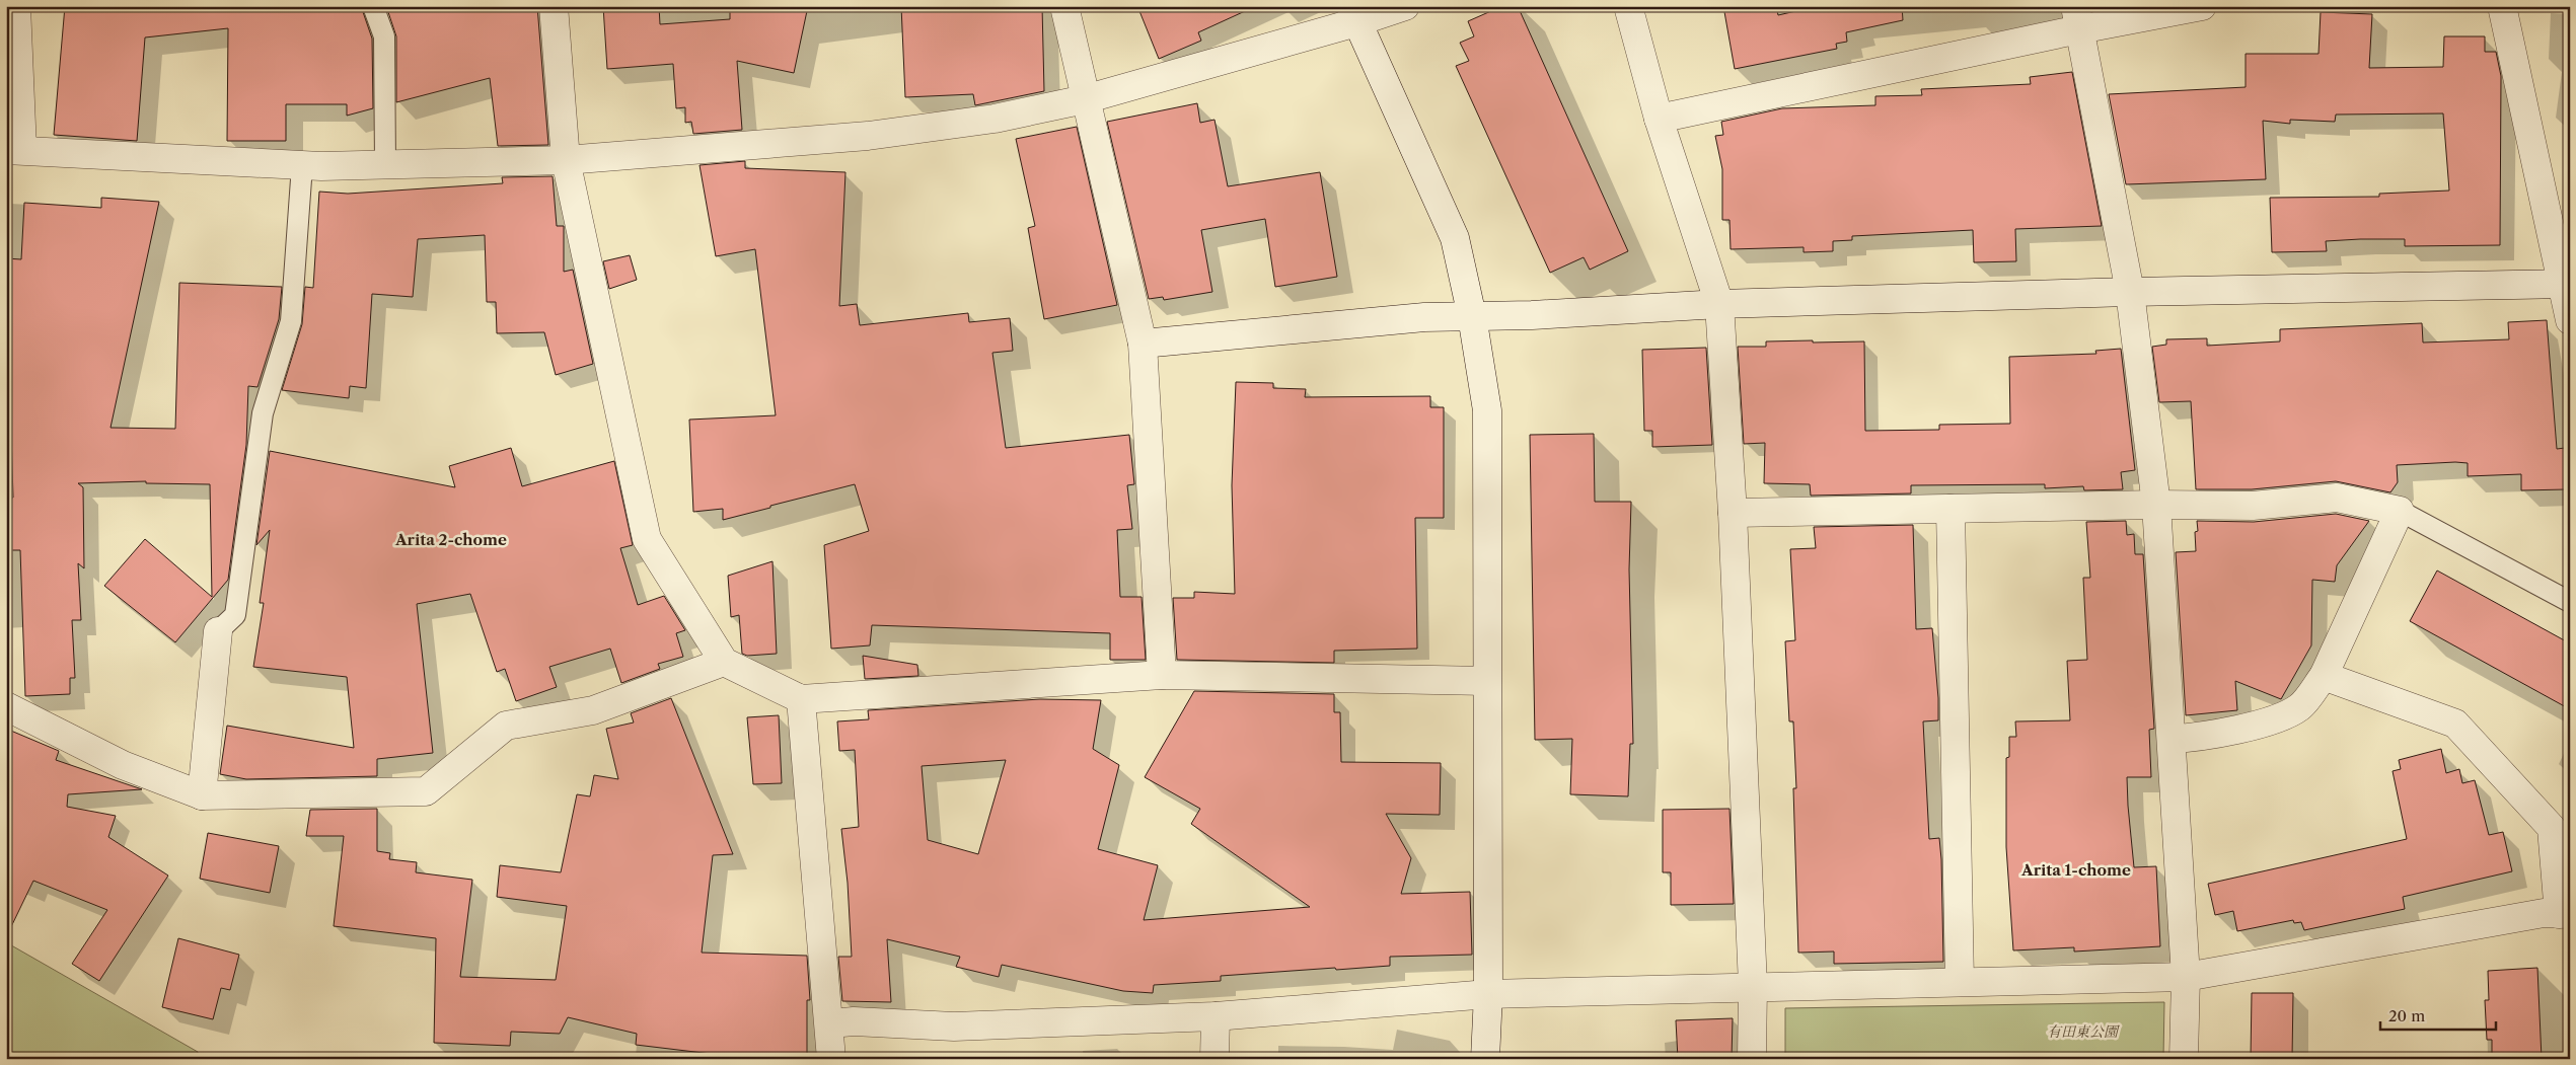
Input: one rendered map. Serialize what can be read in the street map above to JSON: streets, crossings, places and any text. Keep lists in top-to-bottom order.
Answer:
{
  "districts": ["Arita 2-chome", "Arita 1-chome"],
  "parks": ["有田東公園"],
  "scale_bar": "20 m"
}
